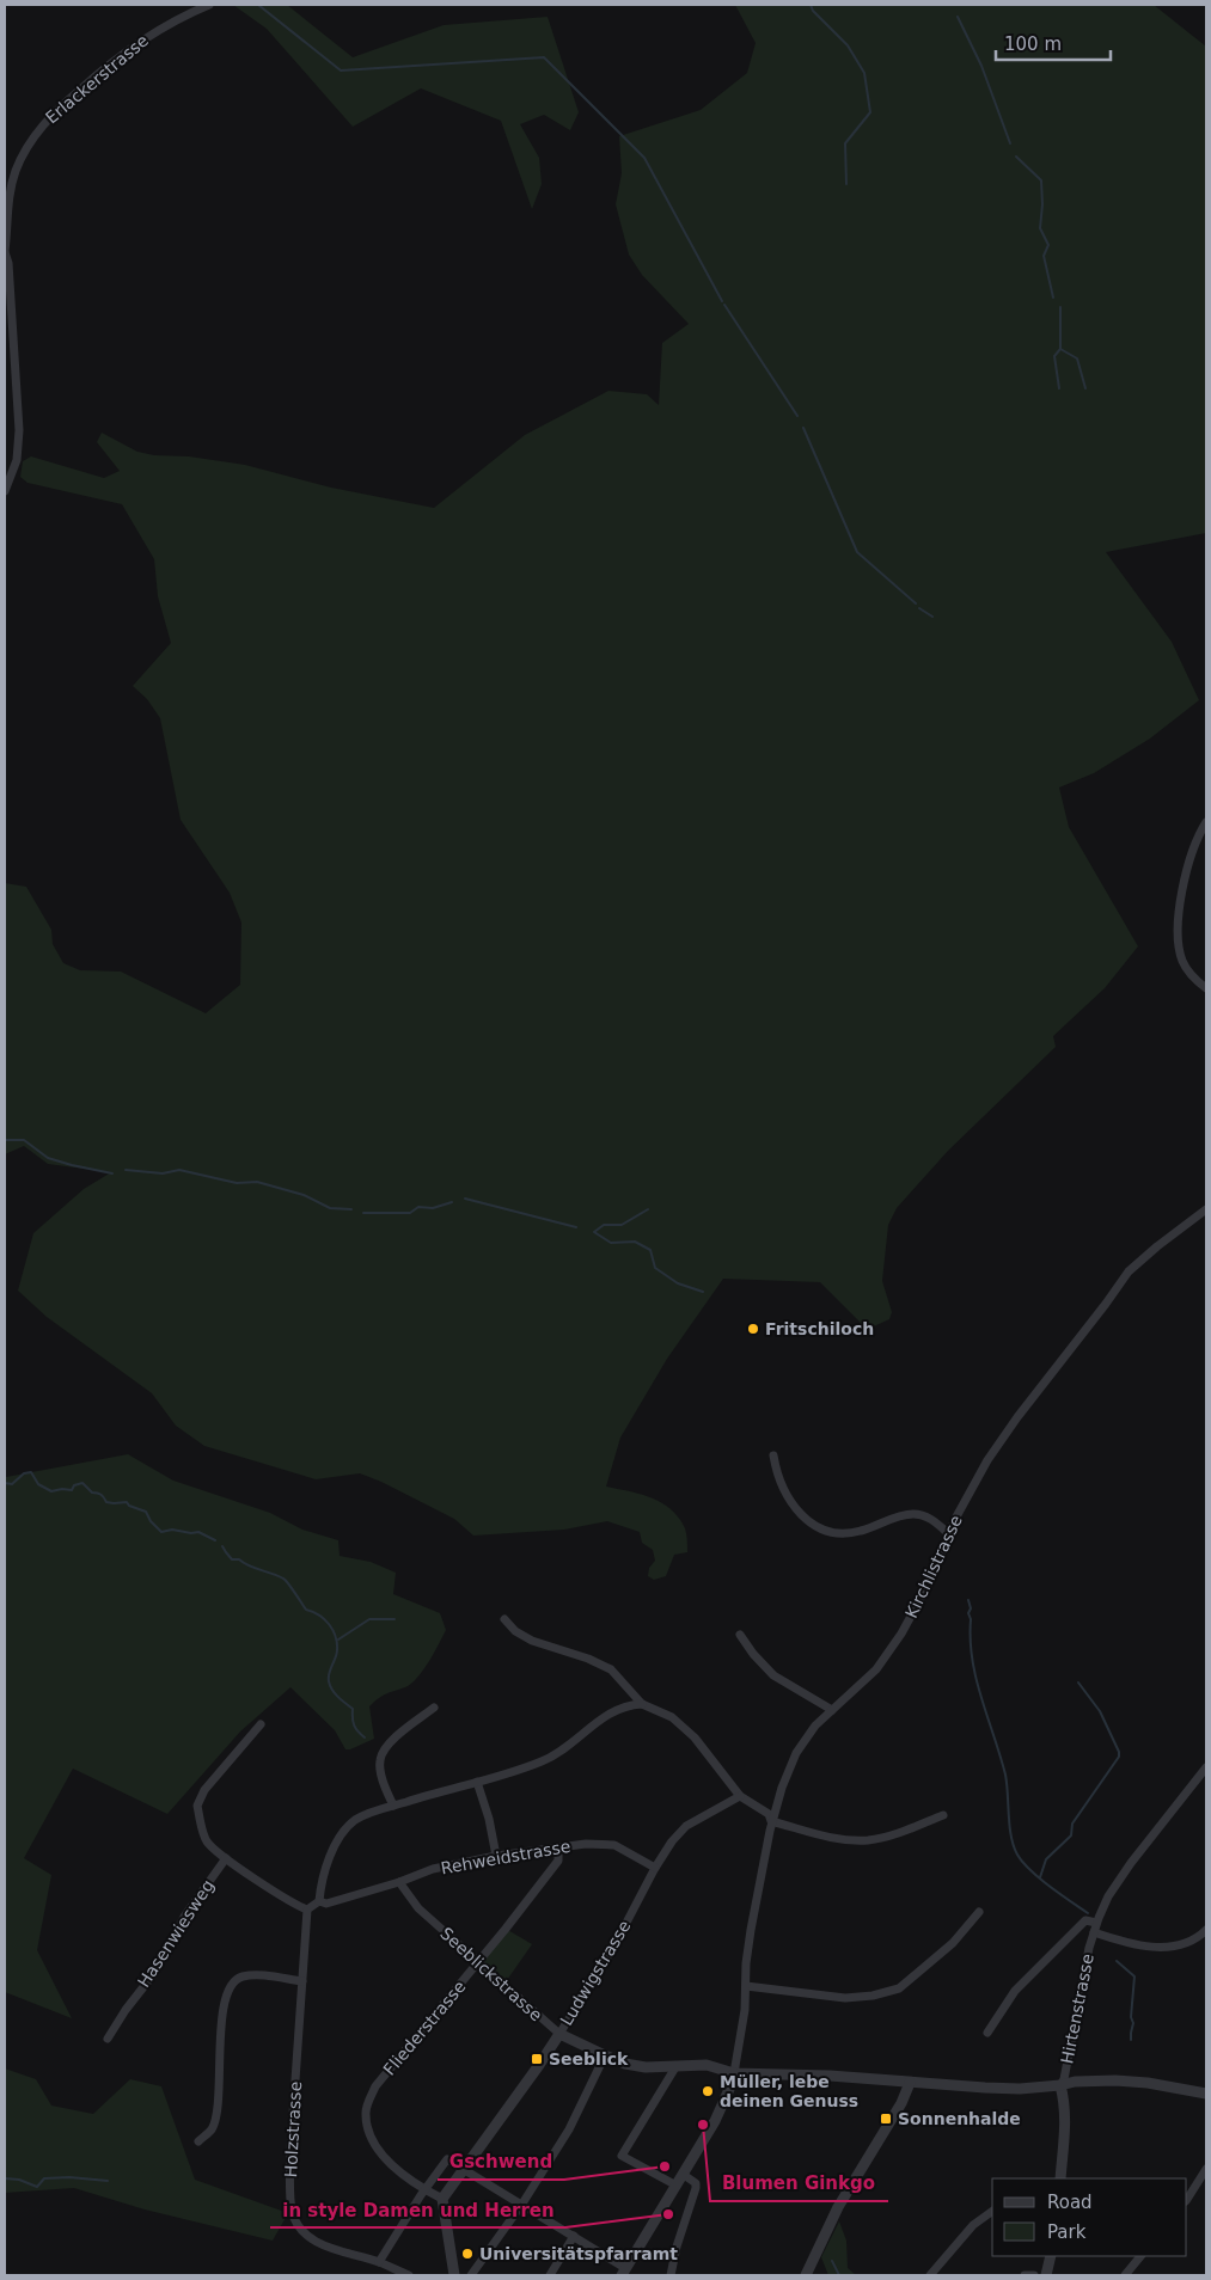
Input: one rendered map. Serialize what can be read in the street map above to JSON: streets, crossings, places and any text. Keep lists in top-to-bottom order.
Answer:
{
  "streets": {
    "street": [
      "Erlackerstrasse",
      "Kirchlistrasse",
      "Rehweidstrasse",
      "Hasenwiesweg",
      "Ludwigstrasse",
      "Seeblickstrasse",
      "Hirtenstrasse",
      "Fliederstrasse",
      "Holzstrasse"
    ]
  },
  "crossings": [
    ["Kirchlistrasse", "Seeblickstrasse"],
    ["Rehweidstrasse", "Ludwigstrasse"],
    ["Rehweidstrasse", "Seeblickstrasse"],
    ["Rehweidstrasse", "Fliederstrasse"],
    ["Ludwigstrasse", "Seeblickstrasse"],
    ["Ludwigstrasse", "Fliederstrasse"],
    ["Seeblickstrasse", "Hirtenstrasse"],
    ["Seeblickstrasse", "Fliederstrasse"]
  ],
  "places": {
    "other": [
      "Fritschiloch",
      "Müller, lebe deinen Genuss",
      "Blumen Ginkgo",
      "Gschwend",
      "in style Damen und Herren",
      "Universitätspfarramt"
    ],
    "transit": ["Seeblick", "Sonnenhalde"]
  },
  "legend": ["Road", "Park"],
  "scale_bar": "100 m"
}
